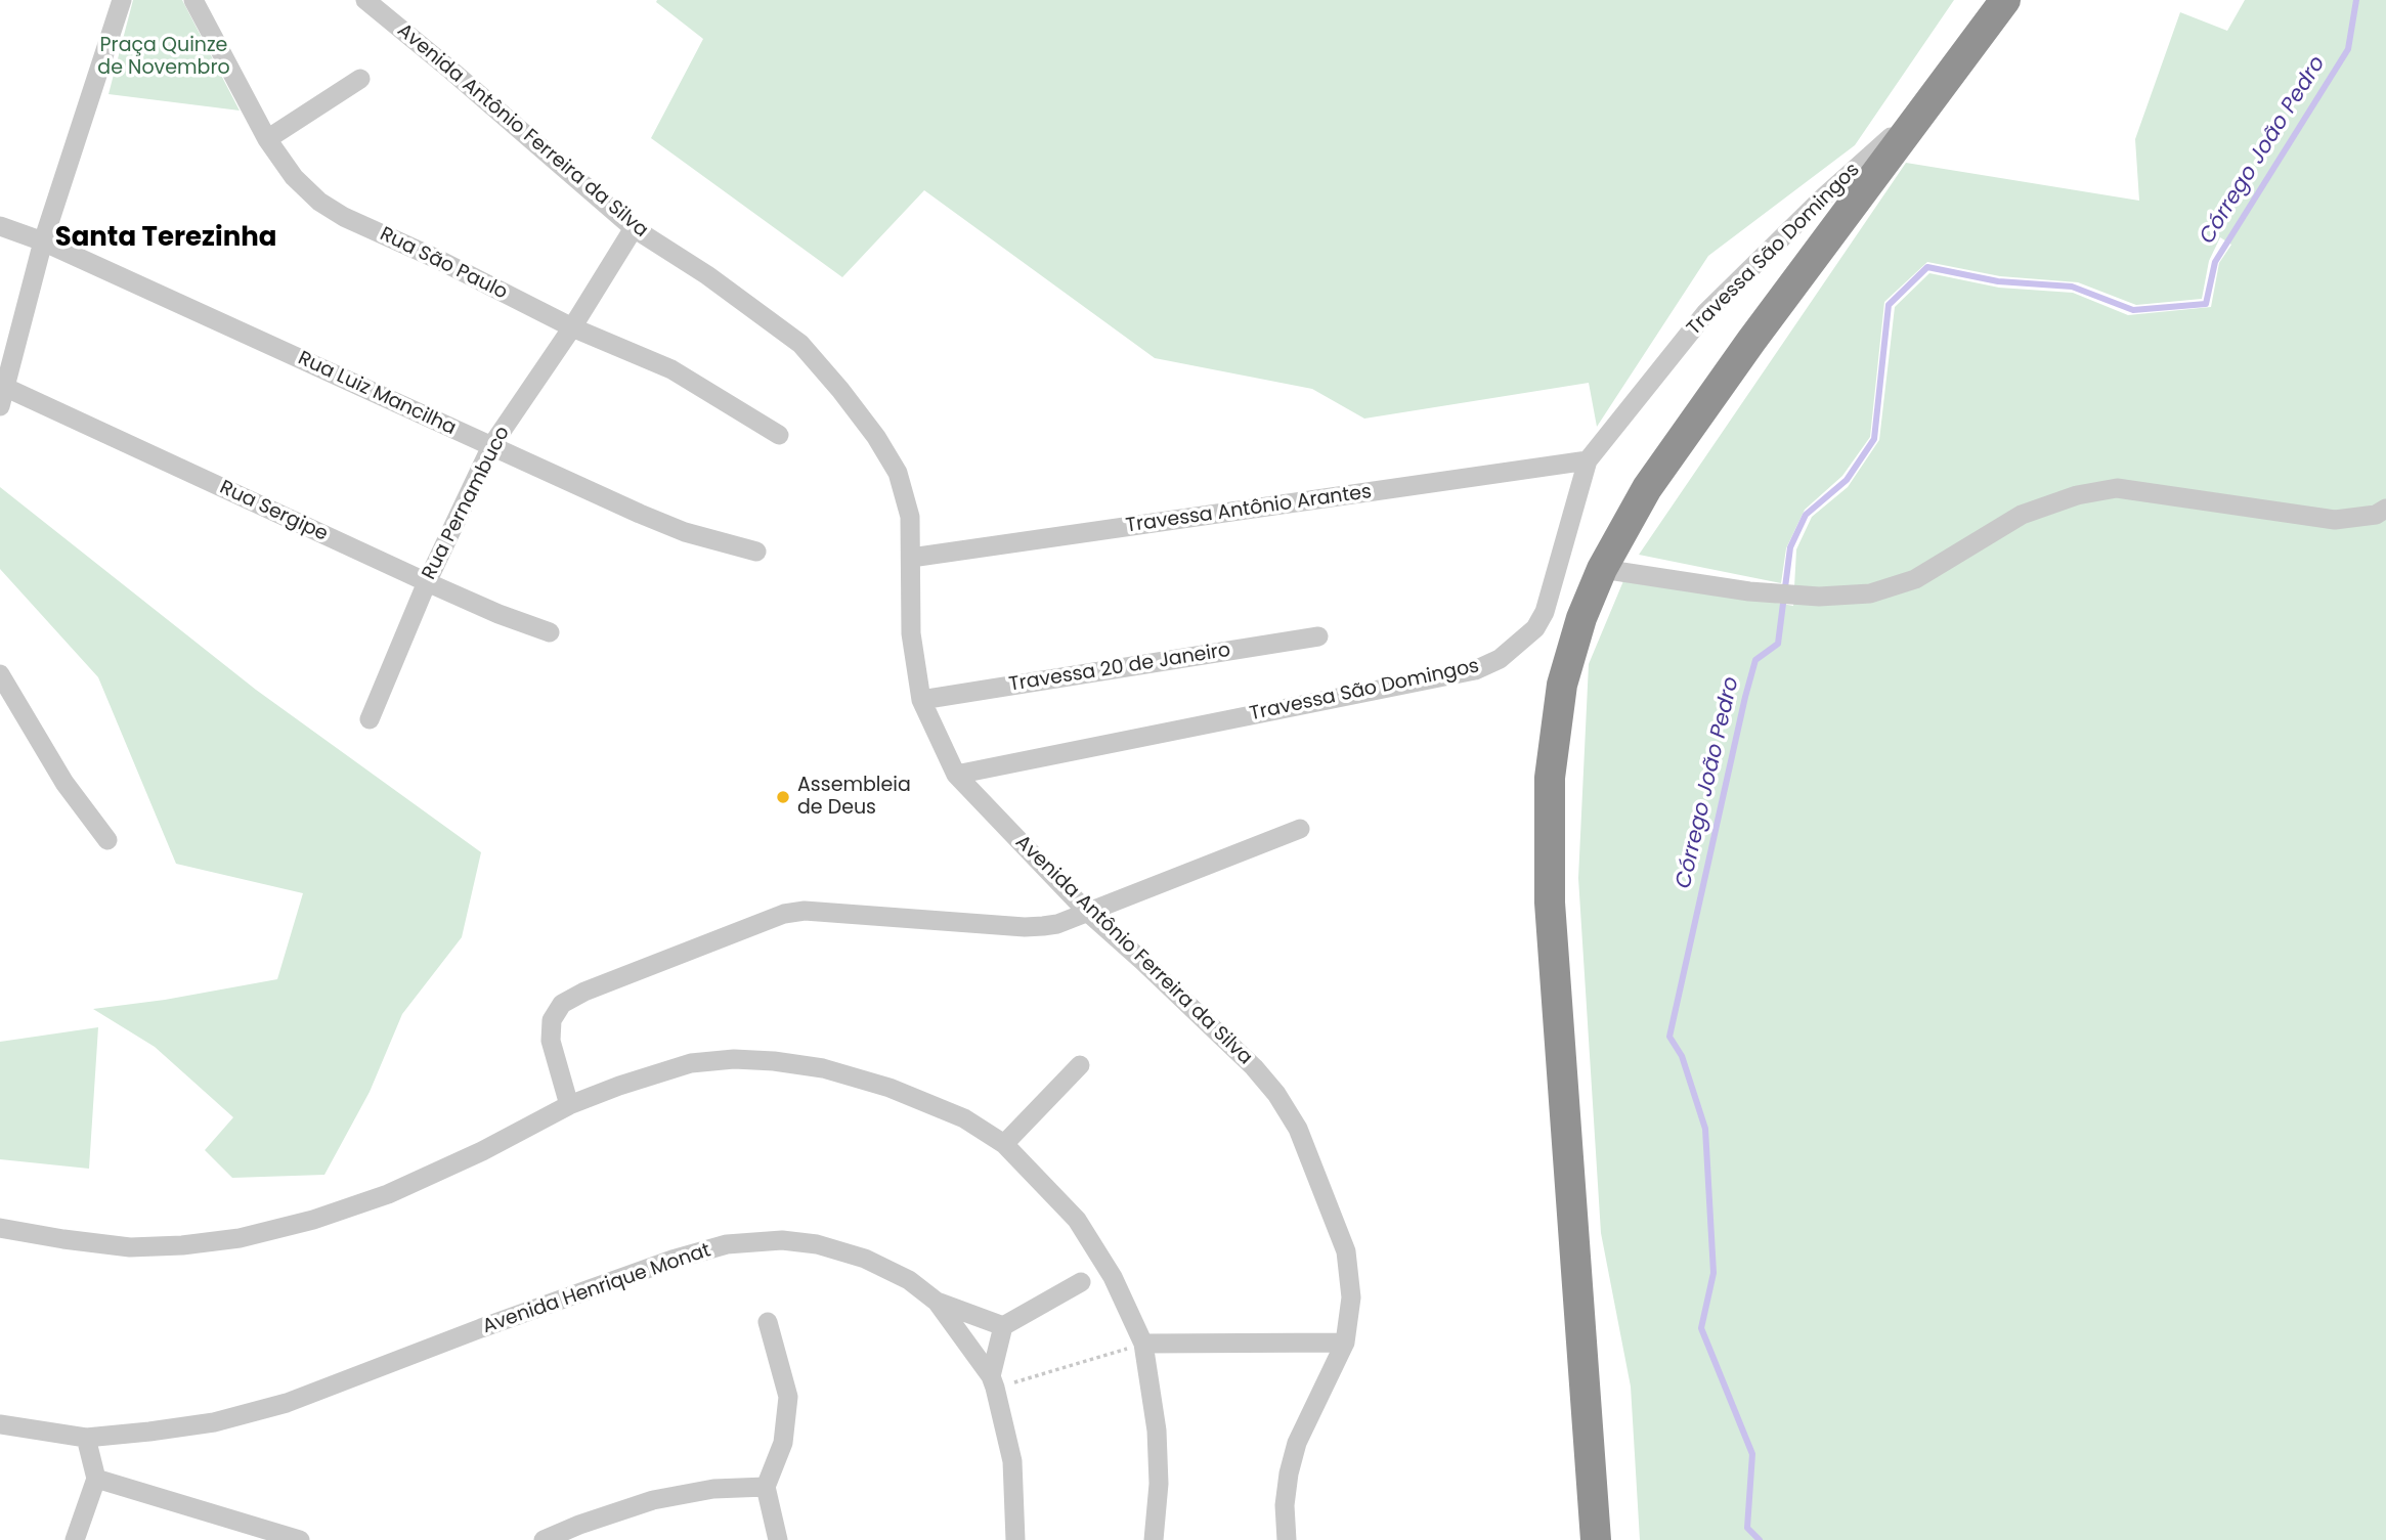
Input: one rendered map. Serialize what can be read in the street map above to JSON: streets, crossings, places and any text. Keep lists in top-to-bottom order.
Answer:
{
  "streets": {
    "street": [
      "Avenida Antônio Ferreira da Silva",
      "Travessa São Domingos",
      "Rua São Paulo",
      "Rua Luiz Mancilha",
      "Rua Pernambuco",
      "Travessa Antônio Arantes",
      "Rua Sergipe",
      "Travessa 20 de Janeiro",
      "Avenida Henrique Monat"
    ]
  },
  "crossings": [
    ["Avenida Antônio Ferreira da Silva", "Travessa São Domingos"],
    ["Avenida Antônio Ferreira da Silva", "Rua Pernambuco"],
    ["Avenida Antônio Ferreira da Silva", "Travessa Antônio Arantes"],
    ["Avenida Antônio Ferreira da Silva", "Travessa 20 de Janeiro"],
    ["Travessa São Domingos", "Travessa Antônio Arantes"],
    ["Rua São Paulo", "Rua Pernambuco"],
    ["Rua Luiz Mancilha", "Rua Pernambuco"],
    ["Rua Pernambuco", "Rua Sergipe"]
  ],
  "districts": ["Santa Terezinha"],
  "water": ["Córrego João Pedro"],
  "parks": ["Praça Quinze de Novembro"],
  "places": ["Assembleia de Deus"]
}
